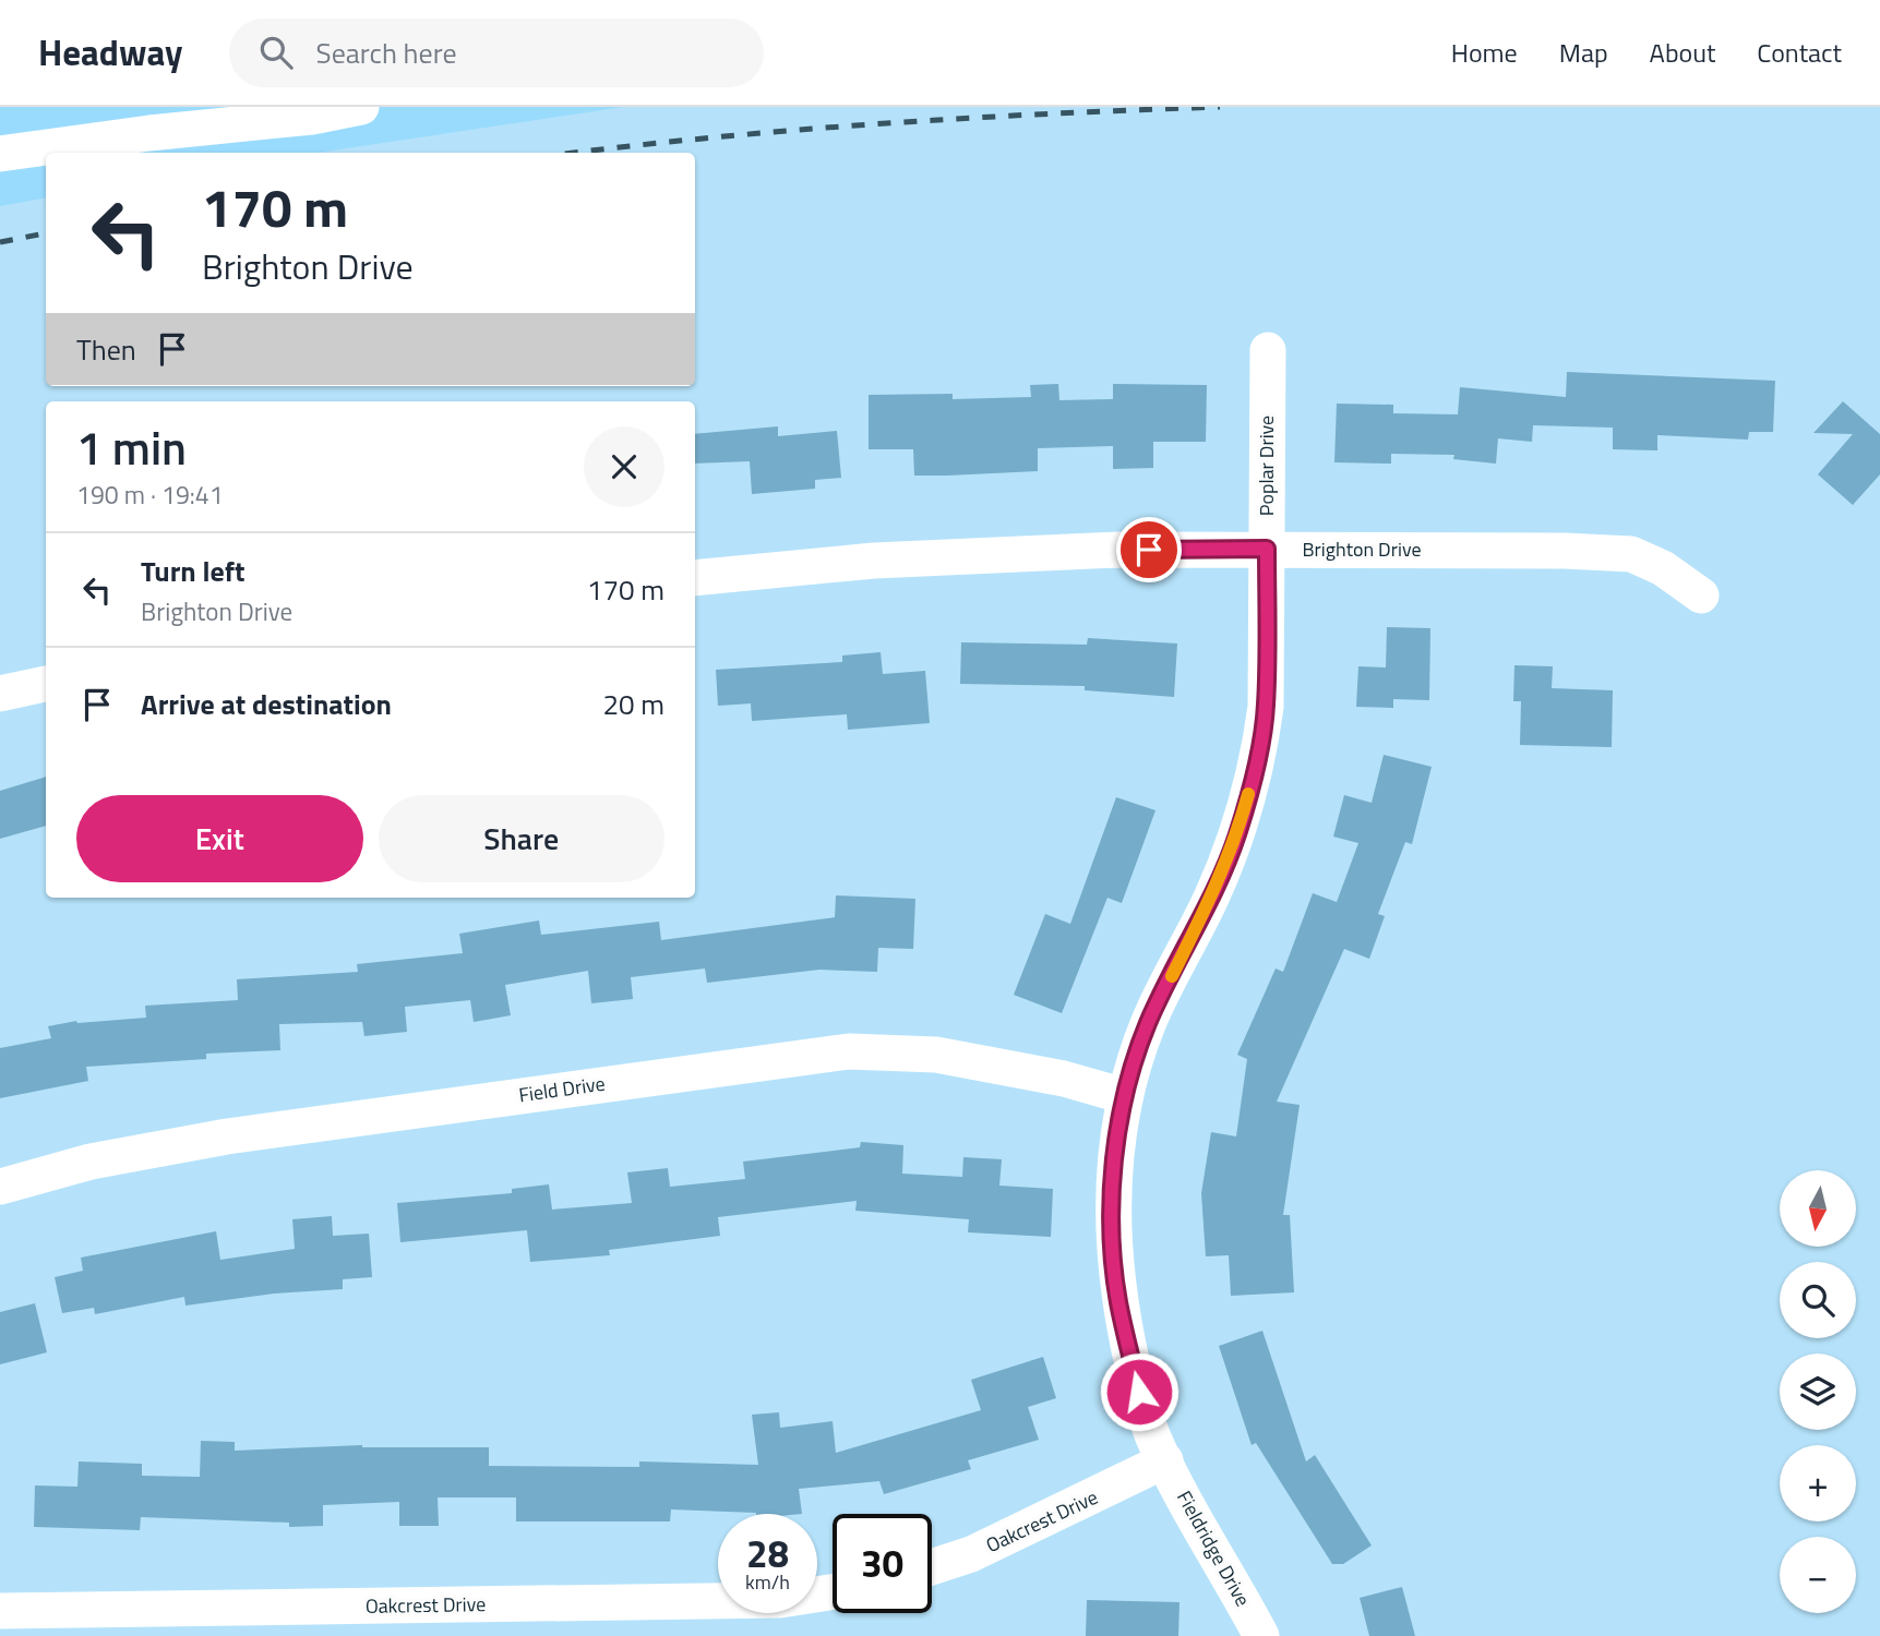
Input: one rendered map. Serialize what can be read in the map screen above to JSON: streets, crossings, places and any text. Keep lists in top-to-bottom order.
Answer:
{
  "streets": {
    "street": [
      "Poplar Drive",
      "Brighton Drive",
      "Field Drive",
      "Oakcrest Drive",
      "Fieldridge Drive"
    ]
  },
  "crossings": [
    ["Poplar Drive", "Brighton Drive"],
    ["Poplar Drive", "Field Drive"],
    ["Poplar Drive", "Oakcrest Drive"],
    ["Poplar Drive", "Fieldridge Drive"],
    ["Oakcrest Drive", "Fieldridge Drive"]
  ],
  "north": "bottom",
  "page": {
    "header": "Headway",
    "search": "Search here",
    "nav": [
      "Home",
      "Map",
      "About",
      "Contact"
    ],
    "turn": ["170 m", "Brighton Drive"],
    "then": "Then",
    "heading": ["1 min", "190 m · 19:41"],
    "list": [
      {
        "name": "Turn left",
        "note": "Brighton Drive",
        "value": "170 m"
      },
      {
        "name": "Arrive at destination",
        "value": "20 m"
      }
    ],
    "buttons": ["Exit", "Share"],
    "map_buttons": ["+", "−"],
    "speed": "28 km/h",
    "limit": "30"
  }
}
